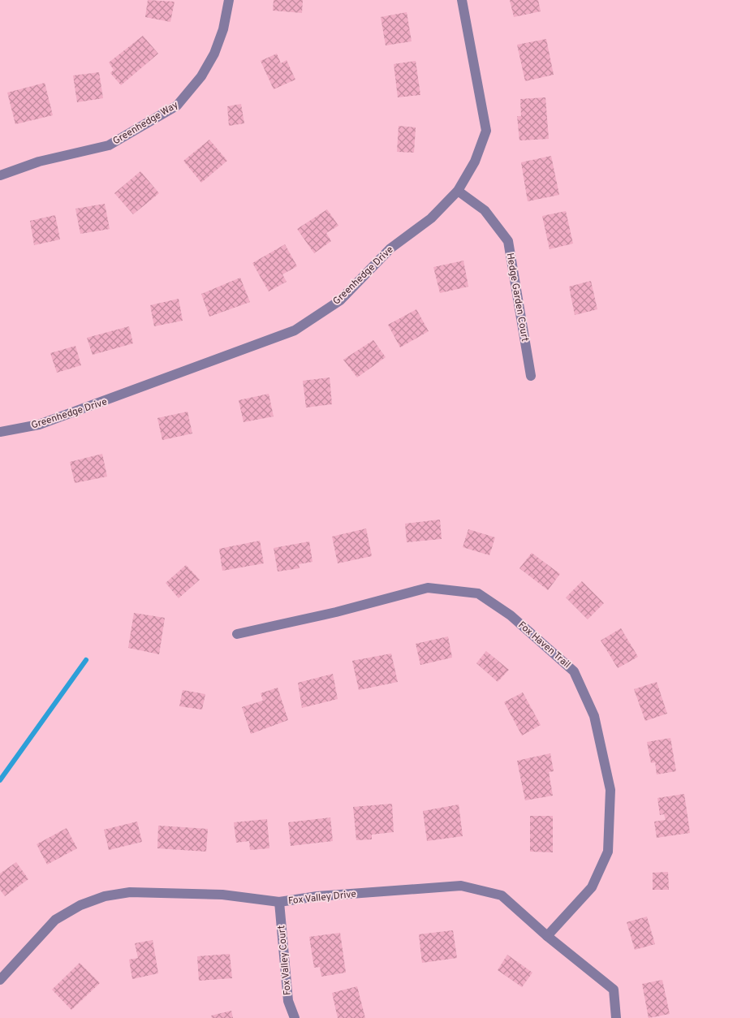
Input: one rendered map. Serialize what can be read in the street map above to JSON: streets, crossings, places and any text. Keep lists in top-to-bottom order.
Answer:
{
  "streets": {
    "street": [
      "Greenhedge Way",
      "Greenhedge Drive",
      "Hedge Garden Court",
      "Fox Haven Trail",
      "Fox Valley Drive",
      "Fox Valley Court"
    ]
  },
  "crossings": [
    ["Greenhedge Drive", "Hedge Garden Court"],
    ["Fox Haven Trail", "Fox Valley Drive"],
    ["Fox Valley Drive", "Fox Valley Court"]
  ]
}
